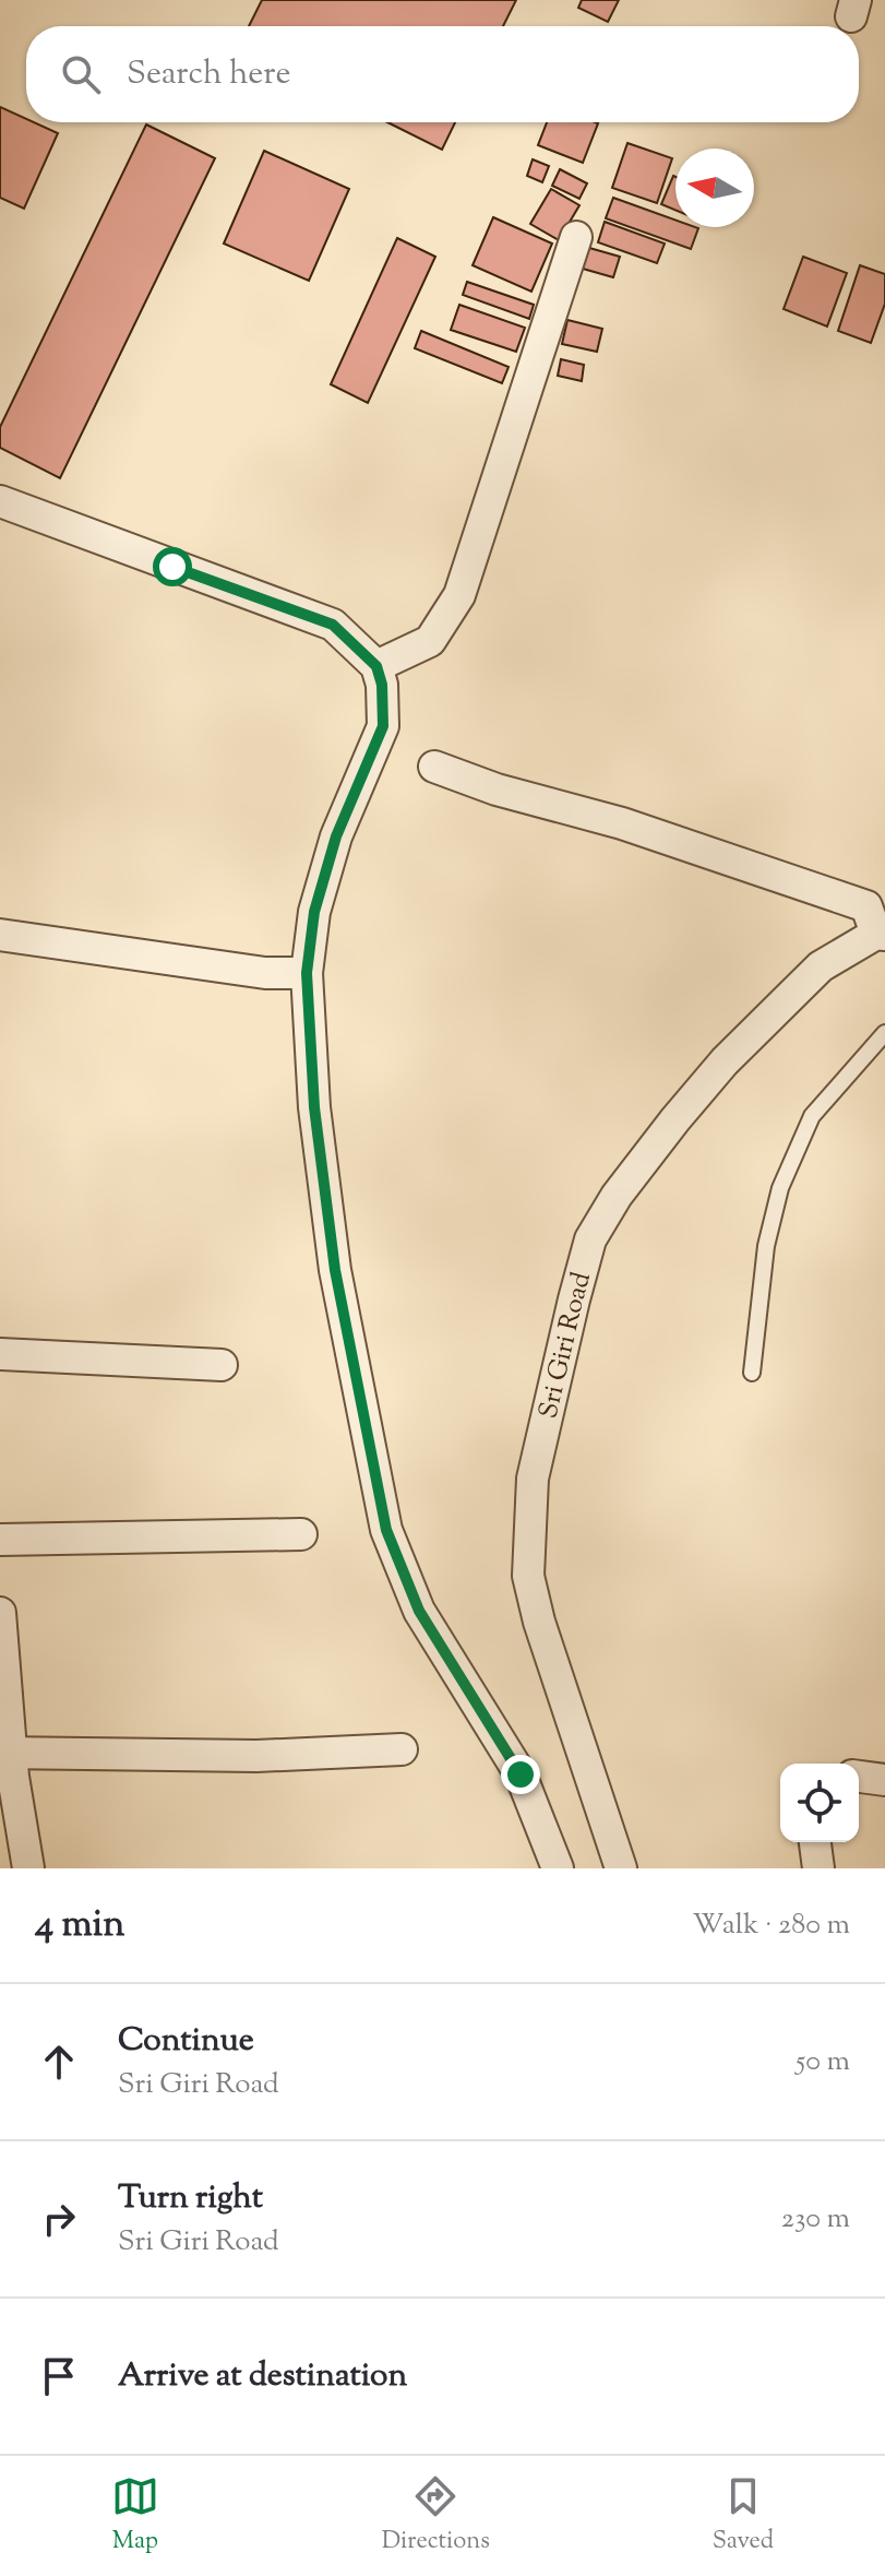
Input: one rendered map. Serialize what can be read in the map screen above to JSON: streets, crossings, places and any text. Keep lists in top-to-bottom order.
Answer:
{
  "streets": {
    "street": ["Sri Giri Road"]
  },
  "north": "left",
  "page": {
    "search": "Search here",
    "heading": ["4 min", "Walk · 280 m"],
    "list": [
      ["Continue", "Sri Giri Road", "50 m"],
      ["Turn right", "Sri Giri Road", "230 m"],
      "Arrive at destination"
    ],
    "nav": ["Map", "Directions", "Saved"]
  }
}
